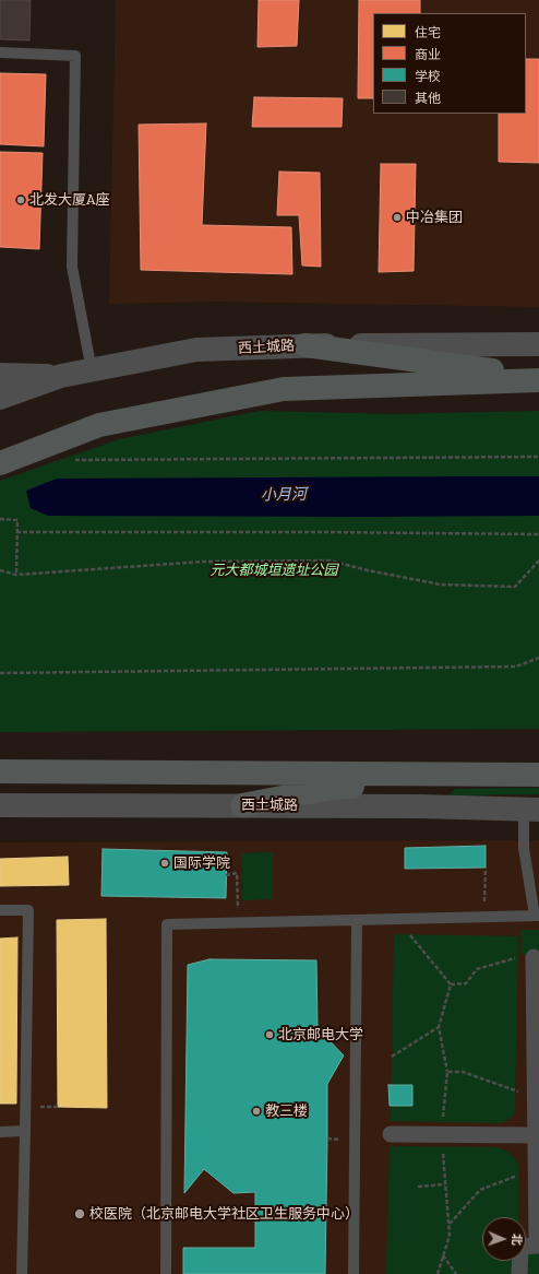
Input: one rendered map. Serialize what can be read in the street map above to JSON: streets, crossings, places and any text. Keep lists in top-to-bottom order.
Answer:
{
  "streets": {
    "street": ["西土城路"]
  },
  "water": ["小月河"],
  "parks": ["元大都城垣遗址公园"],
  "places": [
    "北发大厦A座",
    "中冶集团",
    "国际学院",
    "北京邮电大学",
    "教三楼",
    "校医院（北京邮电大学社区卫生服务中心）"
  ],
  "legend": [
    "住宅",
    "商业",
    "学校",
    "其他"
  ],
  "north": "right"
}
